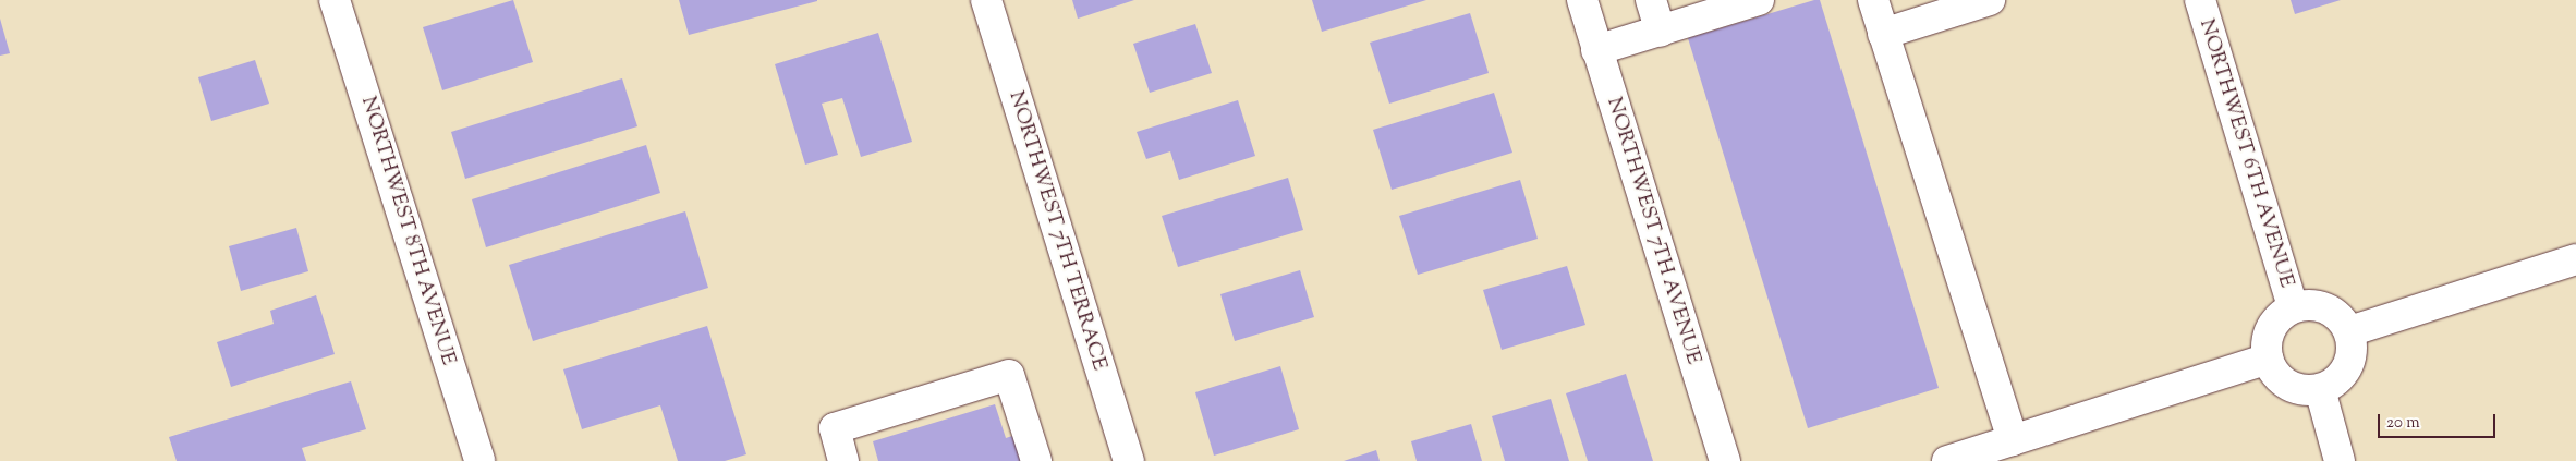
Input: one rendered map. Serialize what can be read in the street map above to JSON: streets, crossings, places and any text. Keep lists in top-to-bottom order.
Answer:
{
  "streets": {
    "street": [
      "NORTHWEST 6TH AVENUE",
      "NORTHWEST 8TH AVENUE",
      "NORTHWEST 7TH TERRACE",
      "NORTHWEST 7TH AVENUE"
    ]
  },
  "scale_bar": "20 m"
}
